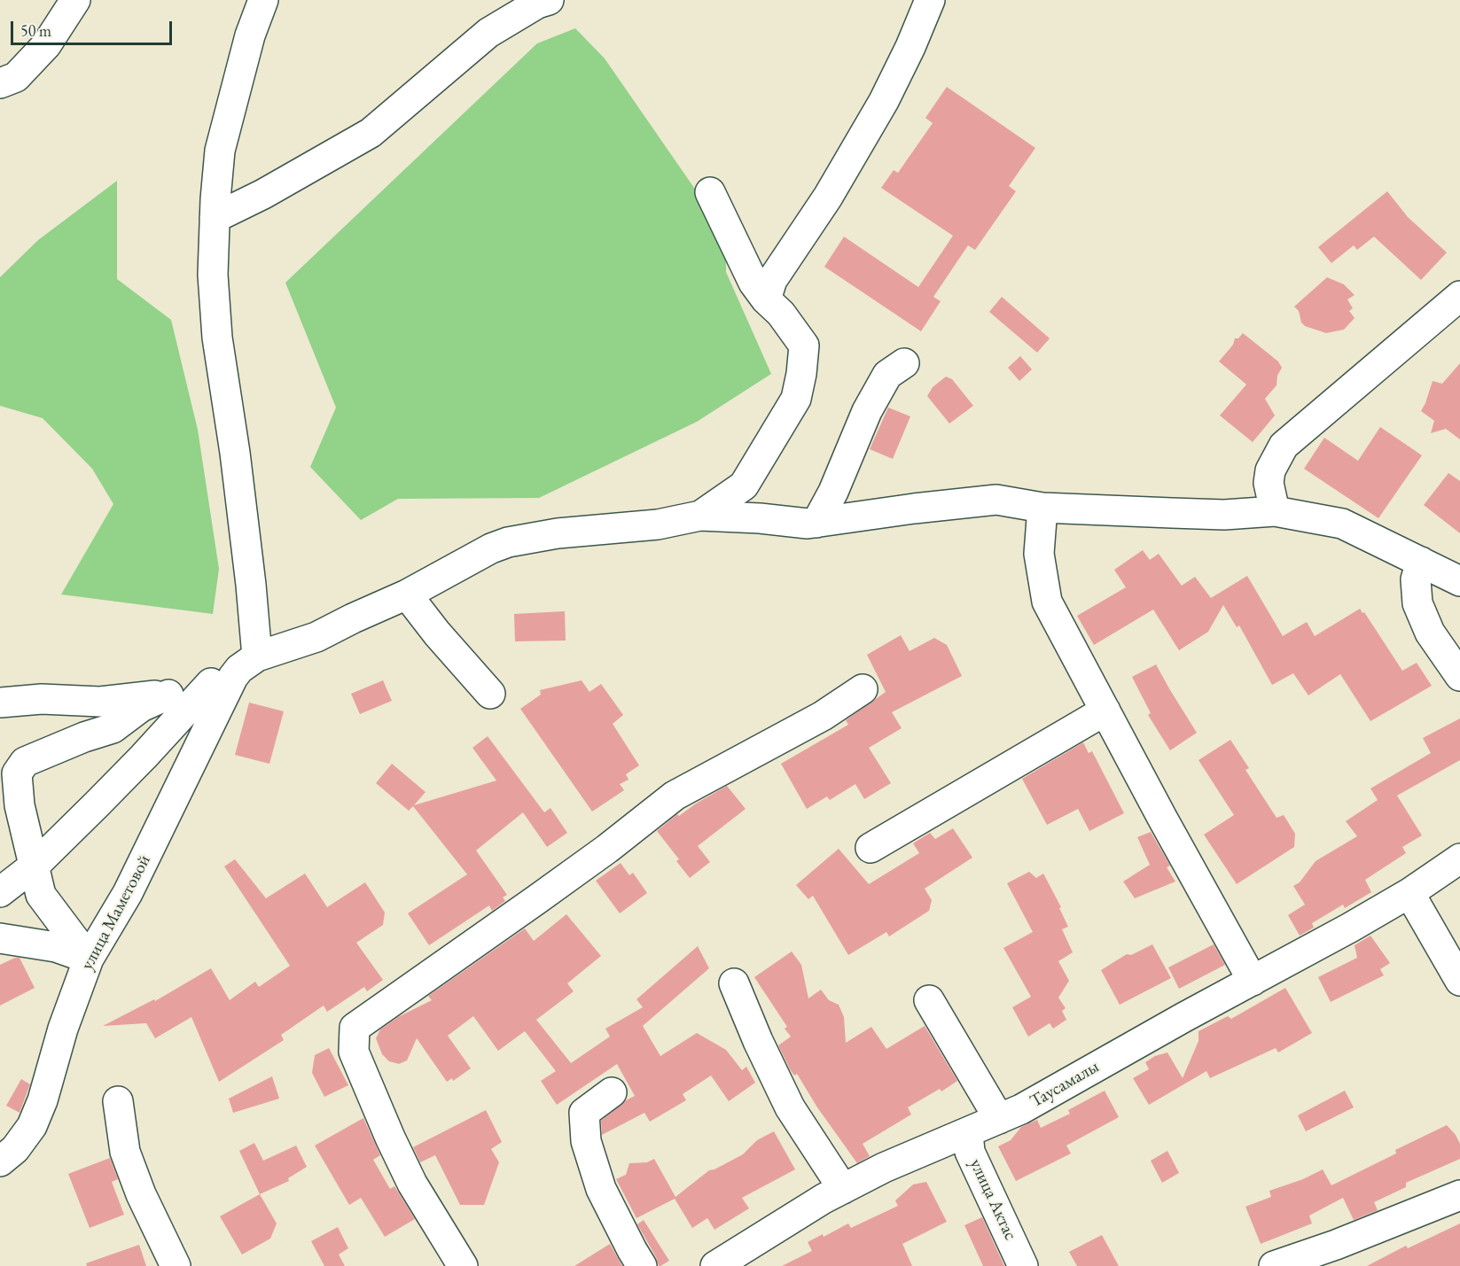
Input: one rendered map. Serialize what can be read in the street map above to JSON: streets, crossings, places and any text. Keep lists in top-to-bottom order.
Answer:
{
  "streets": {
    "street": ["улица Маметовой", "Таусамалы", "улица Актас"]
  },
  "crossings": [
    ["Таусамалы", "улица Актас"]
  ],
  "scale_bar": "50 m"
}
